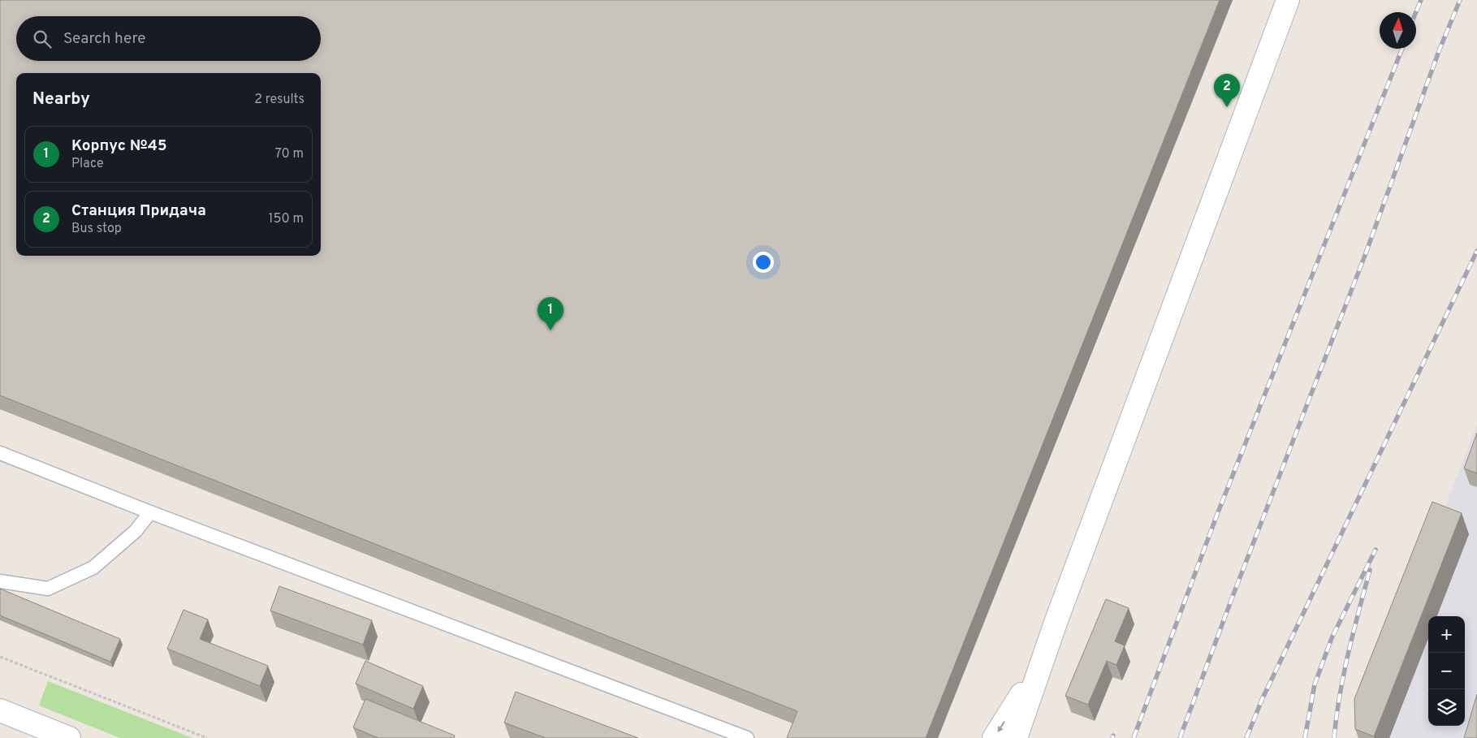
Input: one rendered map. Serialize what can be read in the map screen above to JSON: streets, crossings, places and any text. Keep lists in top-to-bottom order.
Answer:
{
  "north": "top",
  "page": {
    "search": "Search here",
    "heading": ["Nearby", "2 results"],
    "pins": ["2", "1"],
    "list": [
      {
        "mark": "1",
        "name": "Корпус №45",
        "note": "Place",
        "value": "70 m"
      },
      {
        "mark": "2",
        "name": "Станция Придача",
        "note": "Bus stop",
        "value": "150 m"
      }
    ],
    "map_buttons": ["+", "−"]
  }
}
